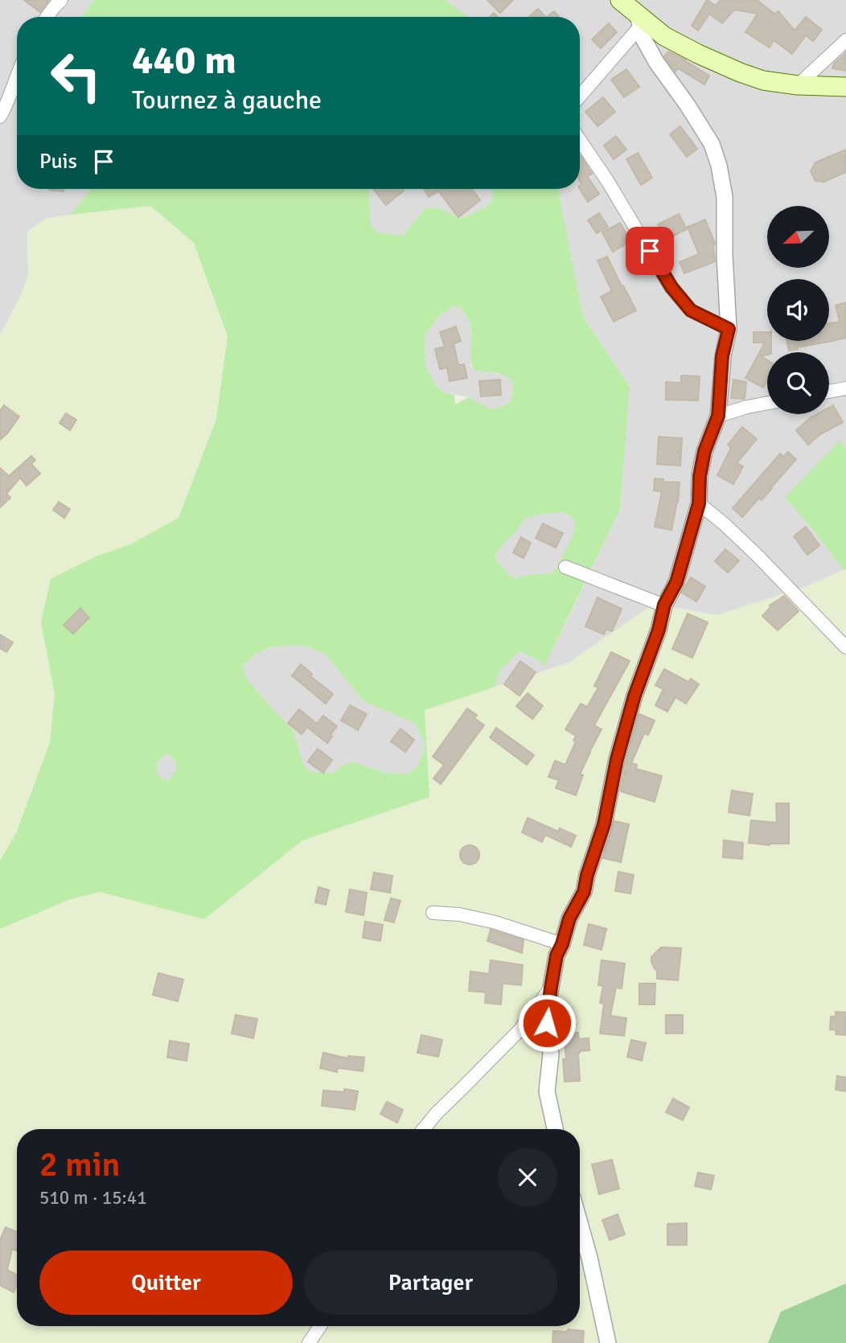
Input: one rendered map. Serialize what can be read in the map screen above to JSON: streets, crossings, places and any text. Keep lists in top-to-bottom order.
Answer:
{
  "north": "bottom left",
  "page": {
    "turn": ["440 m", "Tournez à gauche"],
    "then": "Puis",
    "heading": ["2 min", "510 m · 15:41"],
    "buttons": ["Quitter", "Partager"]
  }
}
